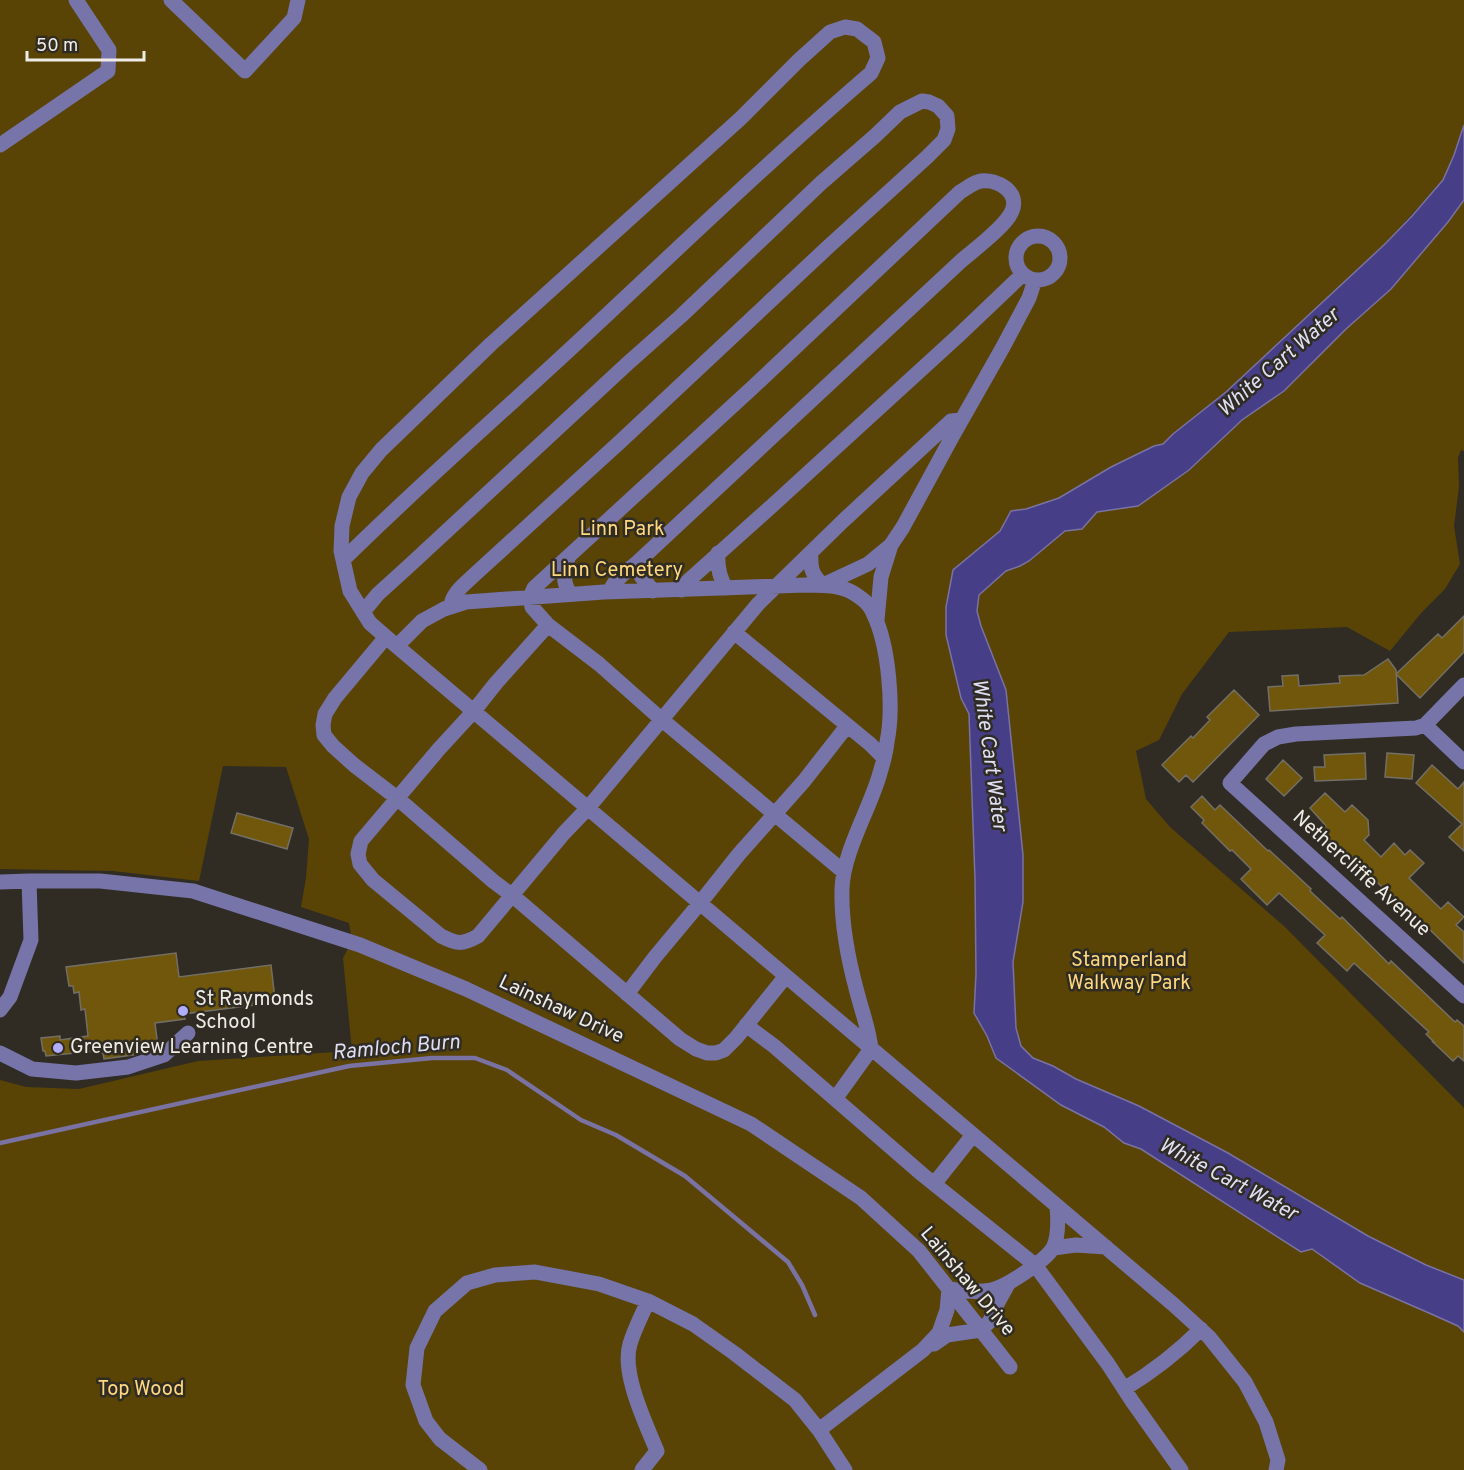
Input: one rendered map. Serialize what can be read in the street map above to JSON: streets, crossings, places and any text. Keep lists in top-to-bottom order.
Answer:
{
  "streets": {
    "street": ["Nethercliffe Avenue", "Lainshaw Drive"]
  },
  "water": ["White Cart Water", "Ramloch Burn"],
  "parks": [
    "Linn Park",
    "Linn Cemetery",
    "Stamperland Walkway Park",
    "Top Wood"
  ],
  "places": ["St Raymonds School", "Greenview Learning Centre"],
  "scale_bar": "50 m"
}
